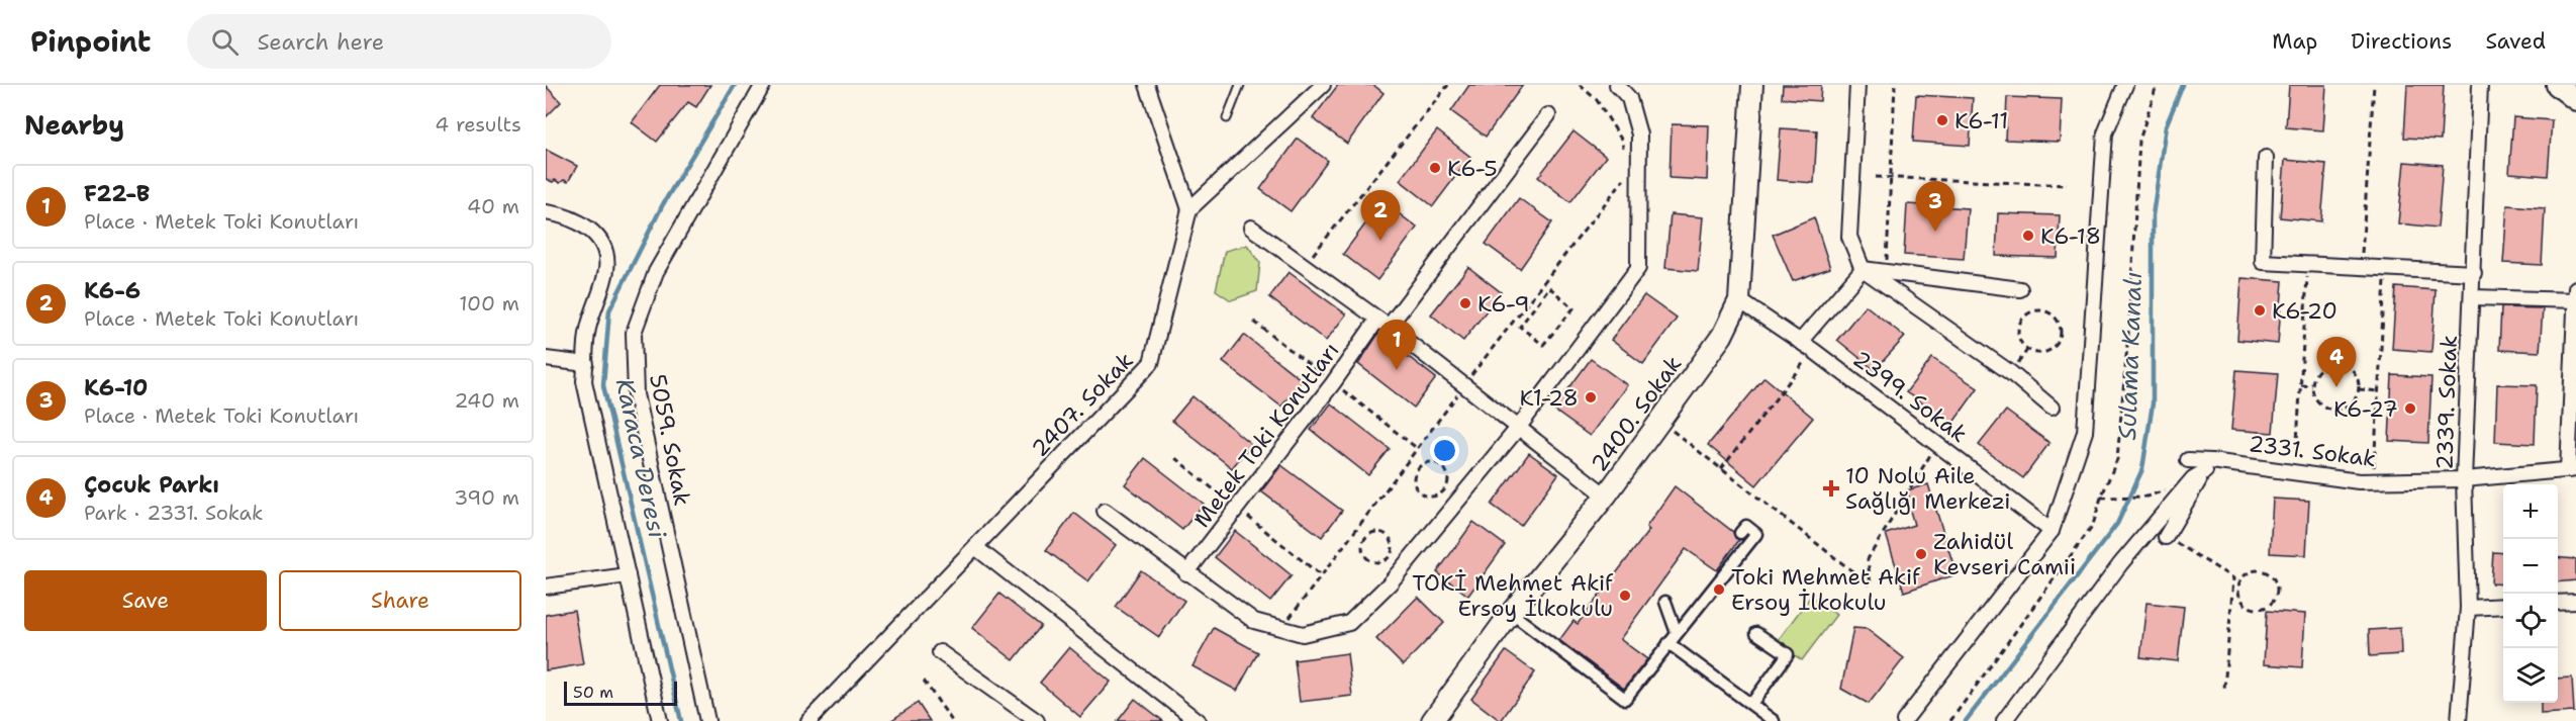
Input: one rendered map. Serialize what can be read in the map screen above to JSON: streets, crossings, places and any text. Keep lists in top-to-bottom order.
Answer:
{
  "streets": {
    "main road": ["2400. Sokak"],
    "street": [
      "2399. Sokak",
      "2339. Sokak",
      "2407. Sokak",
      "Metek Toki Konutları",
      "5059. Sokak",
      "2331. Sokak"
    ]
  },
  "crossings": [
    ["2399. Sokak", "2400. Sokak"],
    ["2339. Sokak", "2331. Sokak"]
  ],
  "water": ["Sulama Kanalı", "Karaca Deresi"],
  "places": {
    "other": [
      "K6-11",
      "K6-5",
      "K6-18",
      "K6-9",
      "K6-20",
      "K1-28",
      "K6-27",
      "Zahidül Kevseri Camii",
      "Toki Mehmet Akif Ersoy İlkokulu",
      "TOKİ Mehmet Akif Ersoy İlkokulu"
    ],
    "health": ["10 Nolu Aile Sağlığı Merkezi"]
  },
  "scale_bar": "50 m",
  "page": {
    "header": "Pinpoint",
    "search": "Search here",
    "nav": ["Map", "Directions", "Saved"],
    "heading": ["Nearby", "4 results"],
    "list": [
      {
        "mark": "1",
        "name": "F22-B",
        "note": "Place · Metek Toki Konutları",
        "value": "40 m"
      },
      {
        "mark": "2",
        "name": "K6-6",
        "note": "Place · Metek Toki Konutları",
        "value": "100 m"
      },
      {
        "mark": "3",
        "name": "K6-10",
        "note": "Place · Metek Toki Konutları",
        "value": "240 m"
      },
      {
        "mark": "4",
        "name": "Çocuk Parkı",
        "note": "Park · 2331. Sokak",
        "value": "390 m"
      }
    ],
    "pins": [
      "3",
      "2",
      "1",
      "4"
    ],
    "map_buttons": ["+", "−"],
    "buttons": ["Save", "Share"],
    "scale": "50 m"
  }
}
